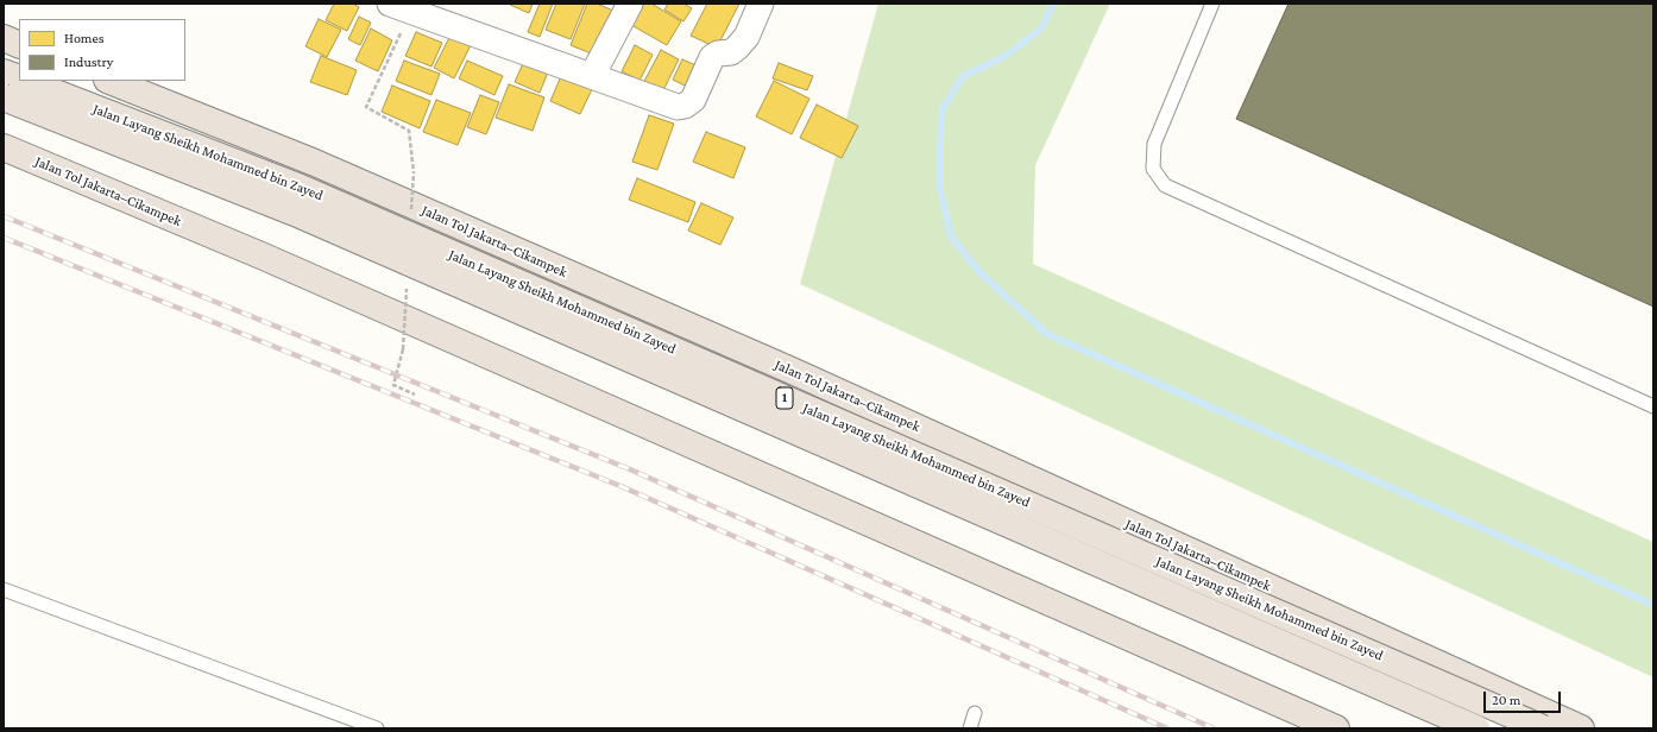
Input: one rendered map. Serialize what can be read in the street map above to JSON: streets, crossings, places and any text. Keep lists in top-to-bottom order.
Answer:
{
  "streets": {
    "highway": ["Jalan Layang Sheikh Mohammed bin Zayed", "Jalan Tol Jakarta–Cikampek", "1"]
  },
  "legend": ["Homes", "Industry"],
  "scale_bar": "20 m"
}
